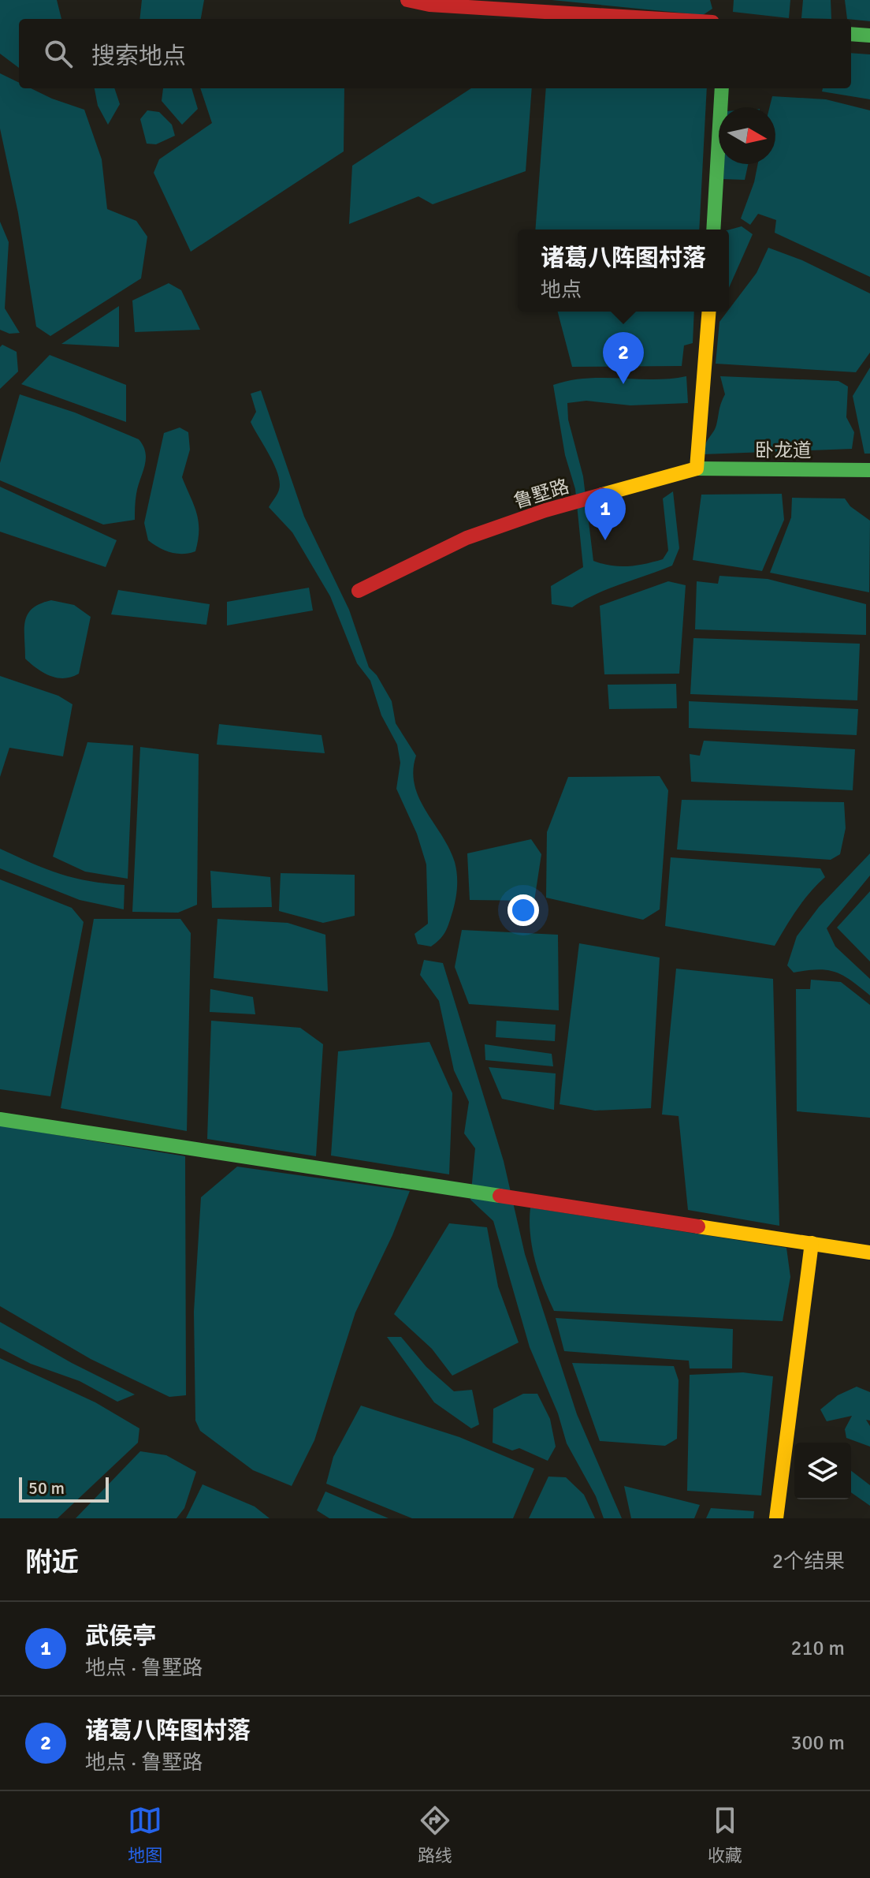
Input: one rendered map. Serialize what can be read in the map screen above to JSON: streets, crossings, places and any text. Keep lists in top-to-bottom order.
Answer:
{
  "streets": {
    "street": ["卧龙道", "鲁墅路"]
  },
  "crossings": [
    ["卧龙道", "鲁墅路"]
  ],
  "scale_bar": "50 m",
  "north": "right",
  "page": {
    "search": "搜索地点",
    "popup": ["诸葛八阵图村落", "地点"],
    "pins": ["2", "1"],
    "scale": "50 m",
    "heading": ["附近", "2个结果"],
    "list": [
      {
        "mark": "1",
        "name": "武侯亭",
        "note": "地点 · 鲁墅路",
        "value": "210 m"
      },
      {
        "mark": "2",
        "name": "诸葛八阵图村落",
        "note": "地点 · 鲁墅路",
        "value": "300 m"
      }
    ],
    "nav": ["地图", "路线", "收藏"]
  }
}
